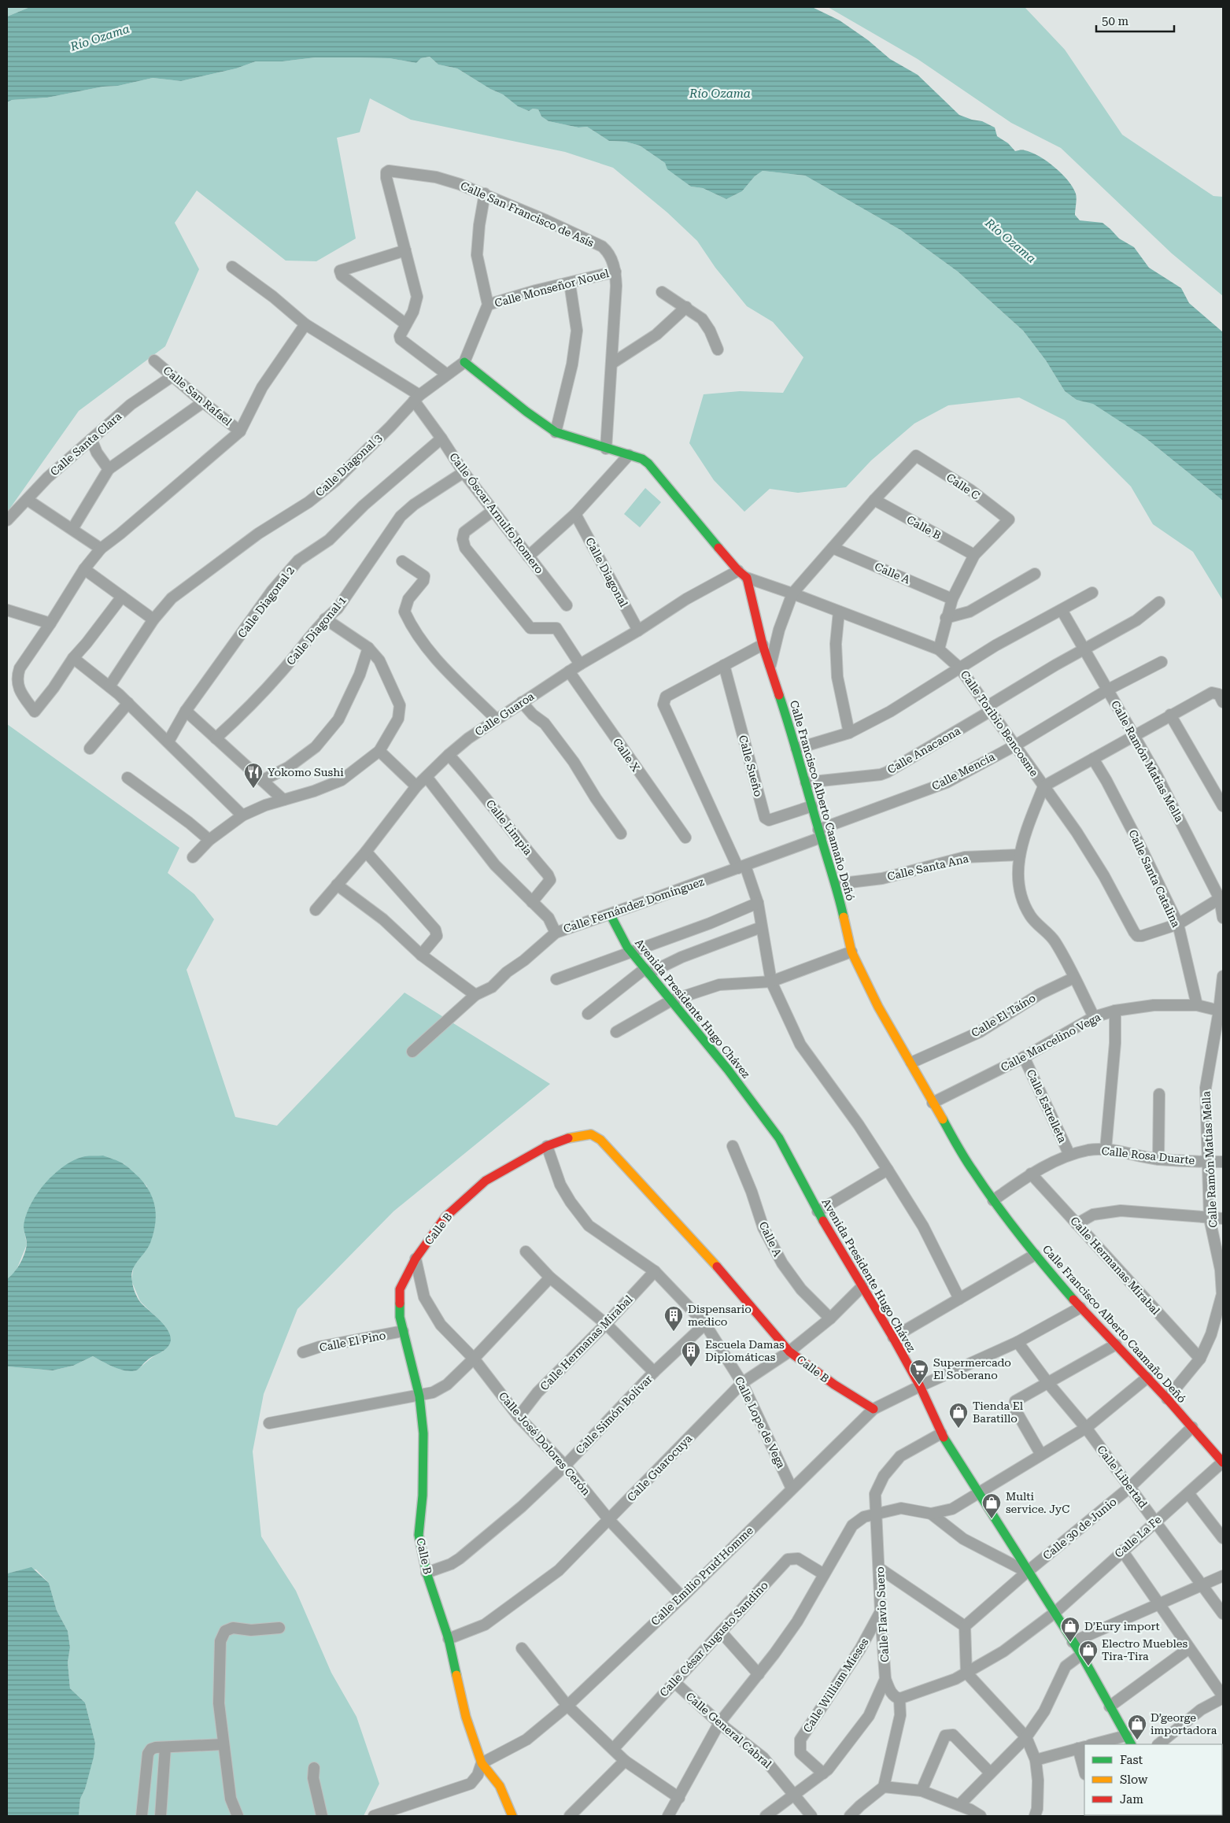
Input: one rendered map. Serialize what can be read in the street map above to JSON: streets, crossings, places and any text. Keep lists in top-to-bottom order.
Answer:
{
  "streets": {
    "street": [
      "Calle San Francisco de Asís",
      "Calle Monseñor Nouel",
      "Calle San Rafael",
      "Calle Santa Clara",
      "Calle Diagonal 3",
      "Calle C",
      "Calle Óscar Arnulfo Romero",
      "Calle B",
      "Calle Diagonal",
      "Calle A",
      "Calle Diagonal 2",
      "Calle Diagonal 1",
      "Calle Guaroa",
      "Calle Toribio Bencosme",
      "Calle Anacaona",
      "Calle X",
      "Calle Ramón Matías Mella",
      "Calle Sueño",
      "Calle Mencía",
      "Calle Francisco Alberto Caamaño Deñó",
      "Calle Limpia",
      "Calle Santa Ana",
      "Calle Santa Catalina",
      "Calle Fernández Domínguez",
      "Avenida Presidente Hugo Chávez",
      "Calle El Taíno",
      "Calle Marcelino Vega",
      "Calle Estrelleta",
      "Calle Rosa Duarte",
      "Calle Hermanas Mirabal",
      "Calle El Pino",
      "Calle Simón Bolívar",
      "Calle Lope de Vega",
      "Calle José Dolores Cerón",
      "Calle Guarocuya",
      "Calle Libertad",
      "Calle 30 de Junio",
      "Calle La Fe",
      "Calle Emilio Prud'Homme",
      "Calle Flavio Suero",
      "Calle César Augusto Sandino",
      "Calle William Mieses",
      "Calle General Cabral"
    ]
  },
  "crossings": [
    ["Calle San Francisco de Asís", "Calle Monseñor Nouel"],
    ["Calle San Francisco de Asís", "Calle Diagonal 3"],
    ["Calle San Rafael", "Calle Santa Clara"],
    ["Calle Diagonal 3", "Calle Óscar Arnulfo Romero"],
    ["Calle C", "Calle B"],
    ["Calle Óscar Arnulfo Romero", "Calle Diagonal 2"],
    ["Calle Óscar Arnulfo Romero", "Calle Diagonal 1"],
    ["Calle B", "Calle El Pino"],
    ["Calle B", "Calle Simón Bolívar"],
    ["Calle B", "Calle Lope de Vega"],
    ["Calle B", "Calle José Dolores Cerón"],
    ["Calle B", "Calle Guarocuya"],
    ["Calle B", "Calle Emilio Prud'Homme"],
    ["Calle Diagonal", "Calle Guaroa"],
    ["Calle A", "Calle Guarocuya"],
    ["Calle Guaroa", "Calle X"],
    ["Calle Guaroa", "Calle Limpia"],
    ["Calle Toribio Bencosme", "Calle Anacaona"],
    ["Calle Toribio Bencosme", "Calle Mencía"],
    ["Calle Toribio Bencosme", "Calle Francisco Alberto Caamaño Deñó"],
    ["Calle Toribio Bencosme", "Calle Santa Catalina"],
    ["Calle Anacaona", "Calle Ramón Matías Mella"],
    ["Calle Anacaona", "Calle Francisco Alberto Caamaño Deñó"],
    ["Calle Ramón Matías Mella", "Calle Mencía"],
    ["Calle Ramón Matías Mella", "Calle Francisco Alberto Caamaño Deñó"],
    ["Calle Ramón Matías Mella", "Calle Marcelino Vega"],
    ["Calle Ramón Matías Mella", "Calle Rosa Duarte"],
    ["Calle Ramón Matías Mella", "Calle Hermanas Mirabal"],
    ["Calle Sueño", "Calle Francisco Alberto Caamaño Deñó"],
    ["Calle Mencía", "Calle Francisco Alberto Caamaño Deñó"],
    ["Calle Mencía", "Calle Fernández Domínguez"],
    ["Calle Francisco Alberto Caamaño Deñó", "Calle Santa Ana"],
    ["Calle Francisco Alberto Caamaño Deñó", "Calle Fernández Domínguez"],
    ["Calle Francisco Alberto Caamaño Deñó", "Calle El Taíno"],
    ["Calle Francisco Alberto Caamaño Deñó", "Calle Marcelino Vega"],
    ["Calle Francisco Alberto Caamaño Deñó", "Calle Rosa Duarte"],
    ["Calle Francisco Alberto Caamaño Deñó", "Calle 30 de Junio"],
    ["Calle Francisco Alberto Caamaño Deñó", "Calle La Fe"],
    ["Calle Francisco Alberto Caamaño Deñó", "Calle Emilio Prud'Homme"],
    ["Calle Santa Catalina", "Calle Marcelino Vega"],
    ["Calle Fernández Domínguez", "Avenida Presidente Hugo Chávez"],
    ["Avenida Presidente Hugo Chávez", "Calle Guarocuya"],
    ["Avenida Presidente Hugo Chávez", "Calle 30 de Junio"],
    ["Avenida Presidente Hugo Chávez", "Calle La Fe"],
    ["Avenida Presidente Hugo Chávez", "Calle Emilio Prud'Homme"],
    ["Avenida Presidente Hugo Chávez", "Calle Flavio Suero"],
    ["Calle Marcelino Vega", "Calle Estrelleta"],
    ["Calle Estrelleta", "Calle Rosa Duarte"],
    ["Calle Rosa Duarte", "Calle Hermanas Mirabal"],
    ["Calle Hermanas Mirabal", "Calle Lope de Vega"],
    ["Calle Hermanas Mirabal", "Calle José Dolores Cerón"],
    ["Calle Simón Bolívar", "Calle Lope de Vega"],
    ["Calle Simón Bolívar", "Calle José Dolores Cerón"],
    ["Calle Lope de Vega", "Calle Guarocuya"],
    ["Calle Lope de Vega", "Calle Emilio Prud'Homme"],
    ["Calle José Dolores Cerón", "Calle Guarocuya"],
    ["Calle José Dolores Cerón", "Calle Emilio Prud'Homme"],
    ["Calle Libertad", "Calle 30 de Junio"],
    ["Calle Libertad", "Calle La Fe"],
    ["Calle Libertad", "Calle Emilio Prud'Homme"],
    ["Calle Flavio Suero", "Calle William Mieses"],
    ["Calle Flavio Suero", "Calle General Cabral"],
    ["Calle César Augusto Sandino", "Calle General Cabral"]
  ],
  "water": ["Río Ozama"],
  "places": {
    "restaurant": ["Yokomo Sushi"],
    "building": ["Dispensario medico", "Escuela Damas Diplomáticas"],
    "supermarket": ["Supermercado El Soberano"],
    "shop": [
      "Tienda El Baratillo",
      "Multi service. JyC",
      "D’Eury import",
      "Electro Muebles Tira-Tira",
      "D’george importadora"
    ]
  },
  "legend": ["Fast", "Slow", "Jam"],
  "scale_bar": "50 m"
}
